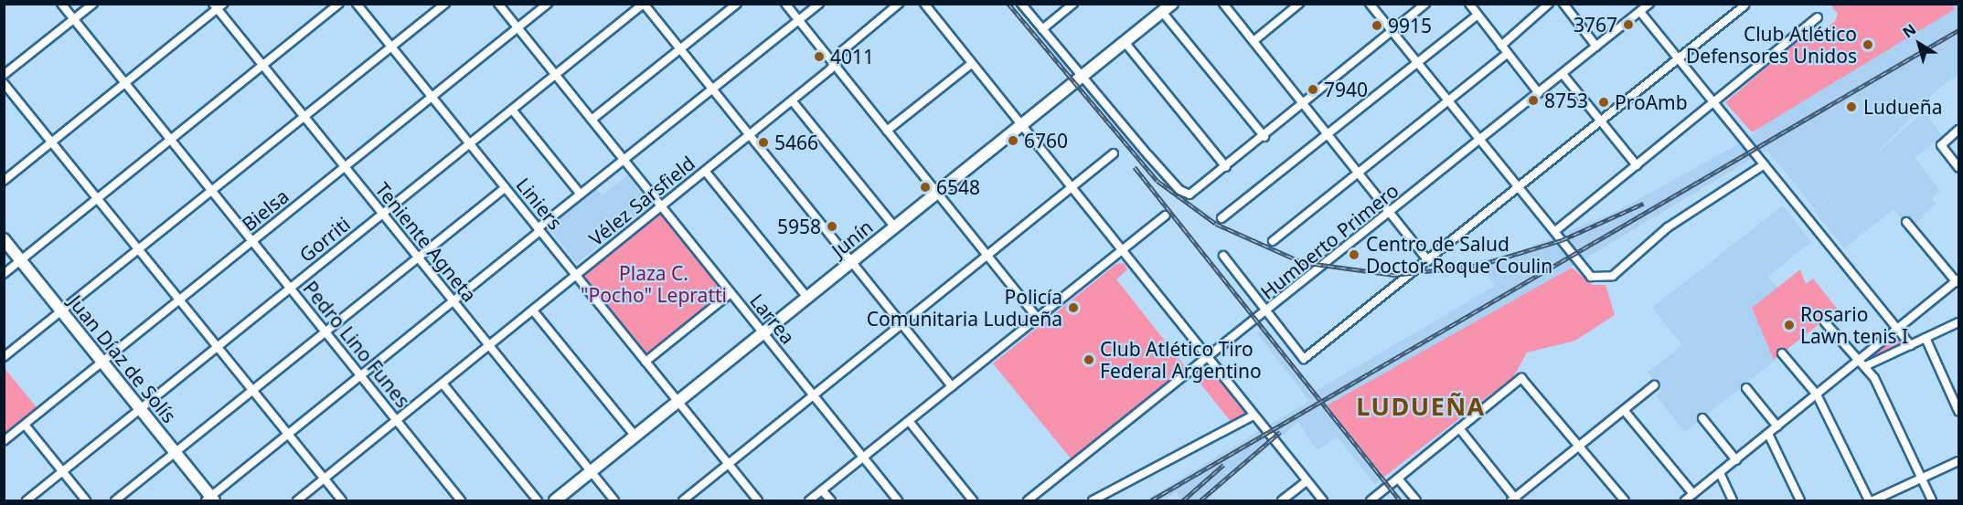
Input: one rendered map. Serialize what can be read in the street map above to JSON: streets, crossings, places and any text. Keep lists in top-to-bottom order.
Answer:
{
  "streets": {
    "main road": ["Junín", "Juan Díaz de Solís"],
    "street": [
      "Vélez Sarsfield",
      "Liniers",
      "Bielsa",
      "Gorriti",
      "Humberto Primero",
      "Teniente Agneta",
      "Larrea",
      "Pedro Lino Funes"
    ]
  },
  "crossings": [
    ["Vélez Sarsfield", "Liniers"],
    ["Vélez Sarsfield", "Teniente Agneta"],
    ["Vélez Sarsfield", "Larrea"],
    ["Vélez Sarsfield", "Pedro Lino Funes"],
    ["Liniers", "Bielsa"],
    ["Liniers", "Junín"],
    ["Liniers", "Gorriti"],
    ["Bielsa", "Teniente Agneta"],
    ["Bielsa", "Larrea"],
    ["Bielsa", "Pedro Lino Funes"],
    ["Bielsa", "Juan Díaz de Solís"],
    ["Junín", "Teniente Agneta"],
    ["Junín", "Larrea"],
    ["Gorriti", "Teniente Agneta"],
    ["Gorriti", "Larrea"],
    ["Gorriti", "Pedro Lino Funes"],
    ["Gorriti", "Juan Díaz de Solís"]
  ],
  "districts": ["LUDUEÑA"],
  "parks": ["Plaza C. \"Pocho\" Lepratti"],
  "places": [
    "3767",
    "9915",
    "Club Atlético Defensores Unidos",
    "4011",
    "7940",
    "8753",
    "ProAmb",
    "Ludueña",
    "6760",
    "5466",
    "6548",
    "5958",
    "Centro de Salud Doctor Roque Coulin",
    "Policía Comunitaria Ludueña",
    "Rosario Lawn tenis I",
    "Club Atlético Tiro Federal Argentino"
  ],
  "north": "top left"
}
